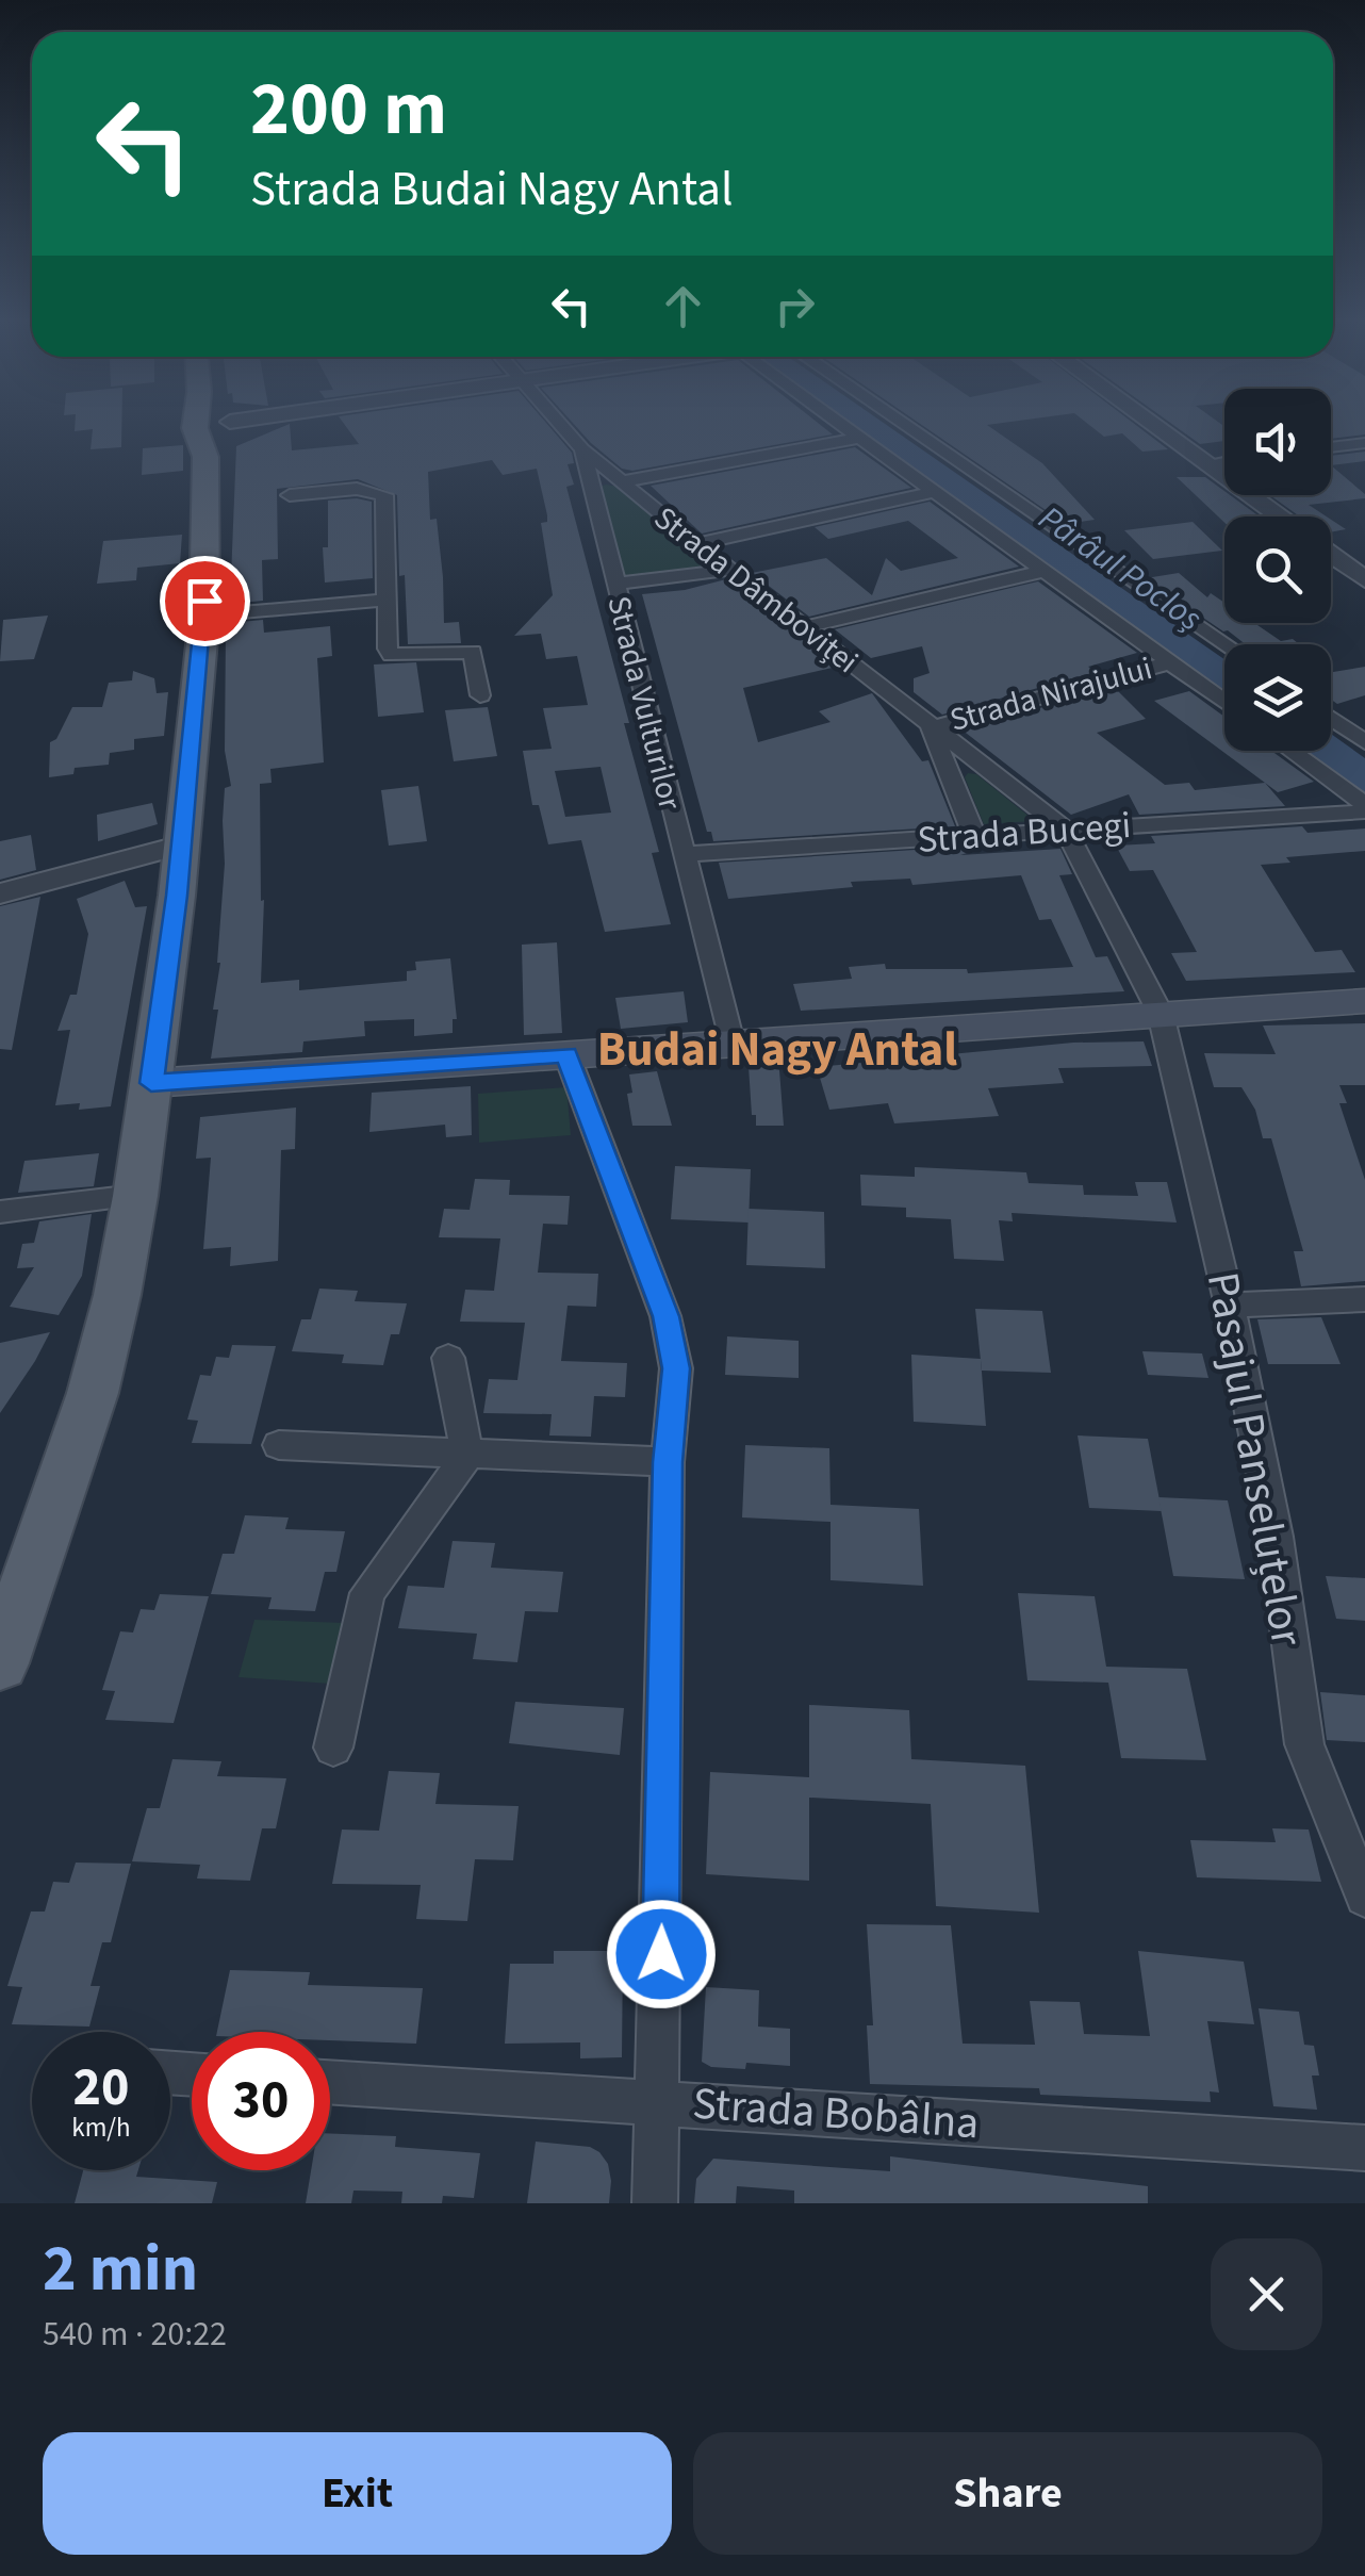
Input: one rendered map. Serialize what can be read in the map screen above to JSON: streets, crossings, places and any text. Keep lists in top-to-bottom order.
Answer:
{
  "streets": {
    "street": [
      "Strada Dâmboviței",
      "Strada Nirajului",
      "Strada Vulturilor",
      "Strada Bucegi",
      "Pasajul Panseluțelor",
      "Strada Bobâlna"
    ]
  },
  "crossings": [
    ["Strada Dâmboviței", "Strada Nirajului"],
    ["Strada Dâmboviței", "Strada Vulturilor"],
    ["Strada Dâmboviței", "Strada Bucegi"],
    ["Strada Dâmboviței", "Pasajul Panseluțelor"],
    ["Strada Vulturilor", "Strada Bucegi"]
  ],
  "districts": ["Budai Nagy Antal"],
  "water": ["Pârâul Pocloș"],
  "page": {
    "turn": ["200 m", "Strada Budai Nagy Antal"],
    "speed": "20 km/h",
    "limit": "30",
    "heading": ["2 min", "540 m · 20:22"],
    "buttons": ["Exit", "Share"]
  }
}
